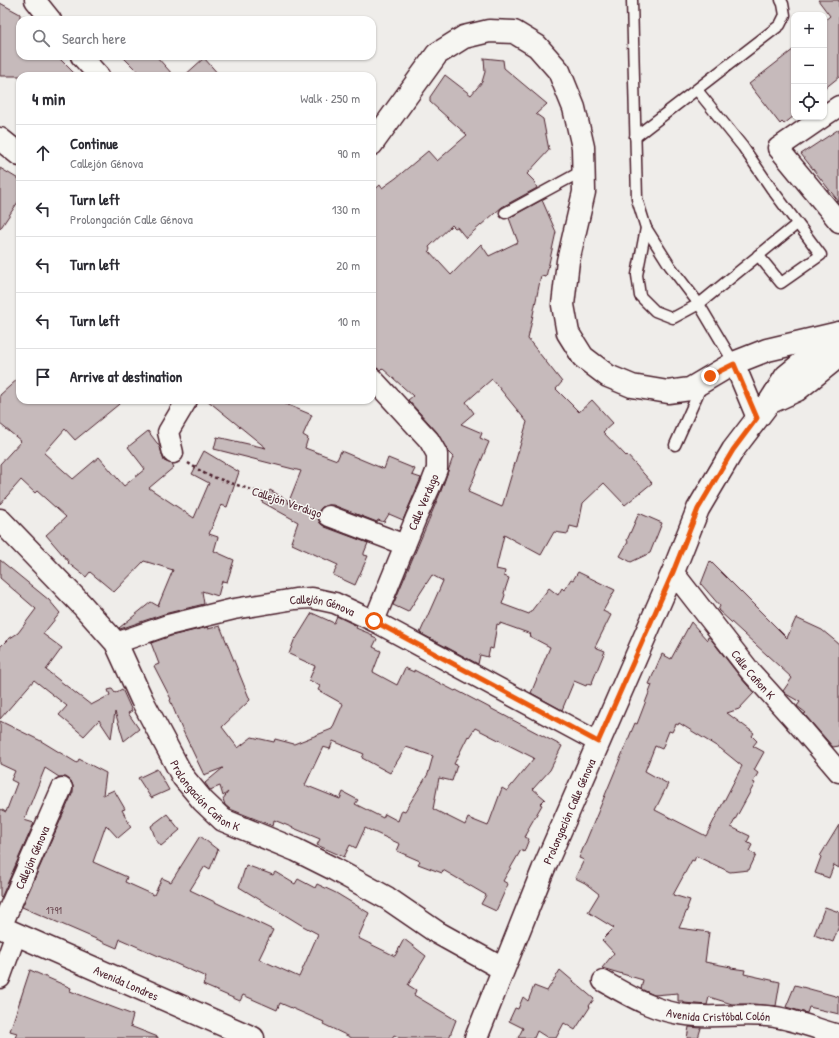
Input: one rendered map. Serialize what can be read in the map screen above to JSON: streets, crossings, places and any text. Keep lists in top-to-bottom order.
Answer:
{
  "streets": {
    "street": [
      "Callejón Verdugo",
      "Calle Verdugo",
      "Callejón Génova",
      "Calle Cañon K",
      "Prolongación Cañon K",
      "Prolongación Calle Génova",
      "Avenida Londres",
      "Avenida Cristóbal Colón"
    ]
  },
  "crossings": [
    ["Callejón Verdugo", "Calle Verdugo"],
    ["Calle Verdugo", "Callejón Génova"],
    ["Callejón Génova", "Prolongación Cañon K"],
    ["Callejón Génova", "Prolongación Calle Génova"],
    ["Callejón Génova", "Avenida Londres"],
    ["Calle Cañon K", "Prolongación Calle Génova"],
    ["Prolongación Cañon K", "Prolongación Calle Génova"]
  ],
  "house_numbers": ["1791"],
  "page": {
    "map_buttons": ["+", "−"],
    "search": "Search here",
    "heading": ["4 min", "Walk · 250 m"],
    "list": [
      ["Continue", "Callejón Génova", "90 m"],
      ["Turn left", "Prolongación Calle Génova", "130 m"],
      ["Turn left", "20 m"],
      ["Turn left", "10 m"],
      "Arrive at destination"
    ]
  }
}
